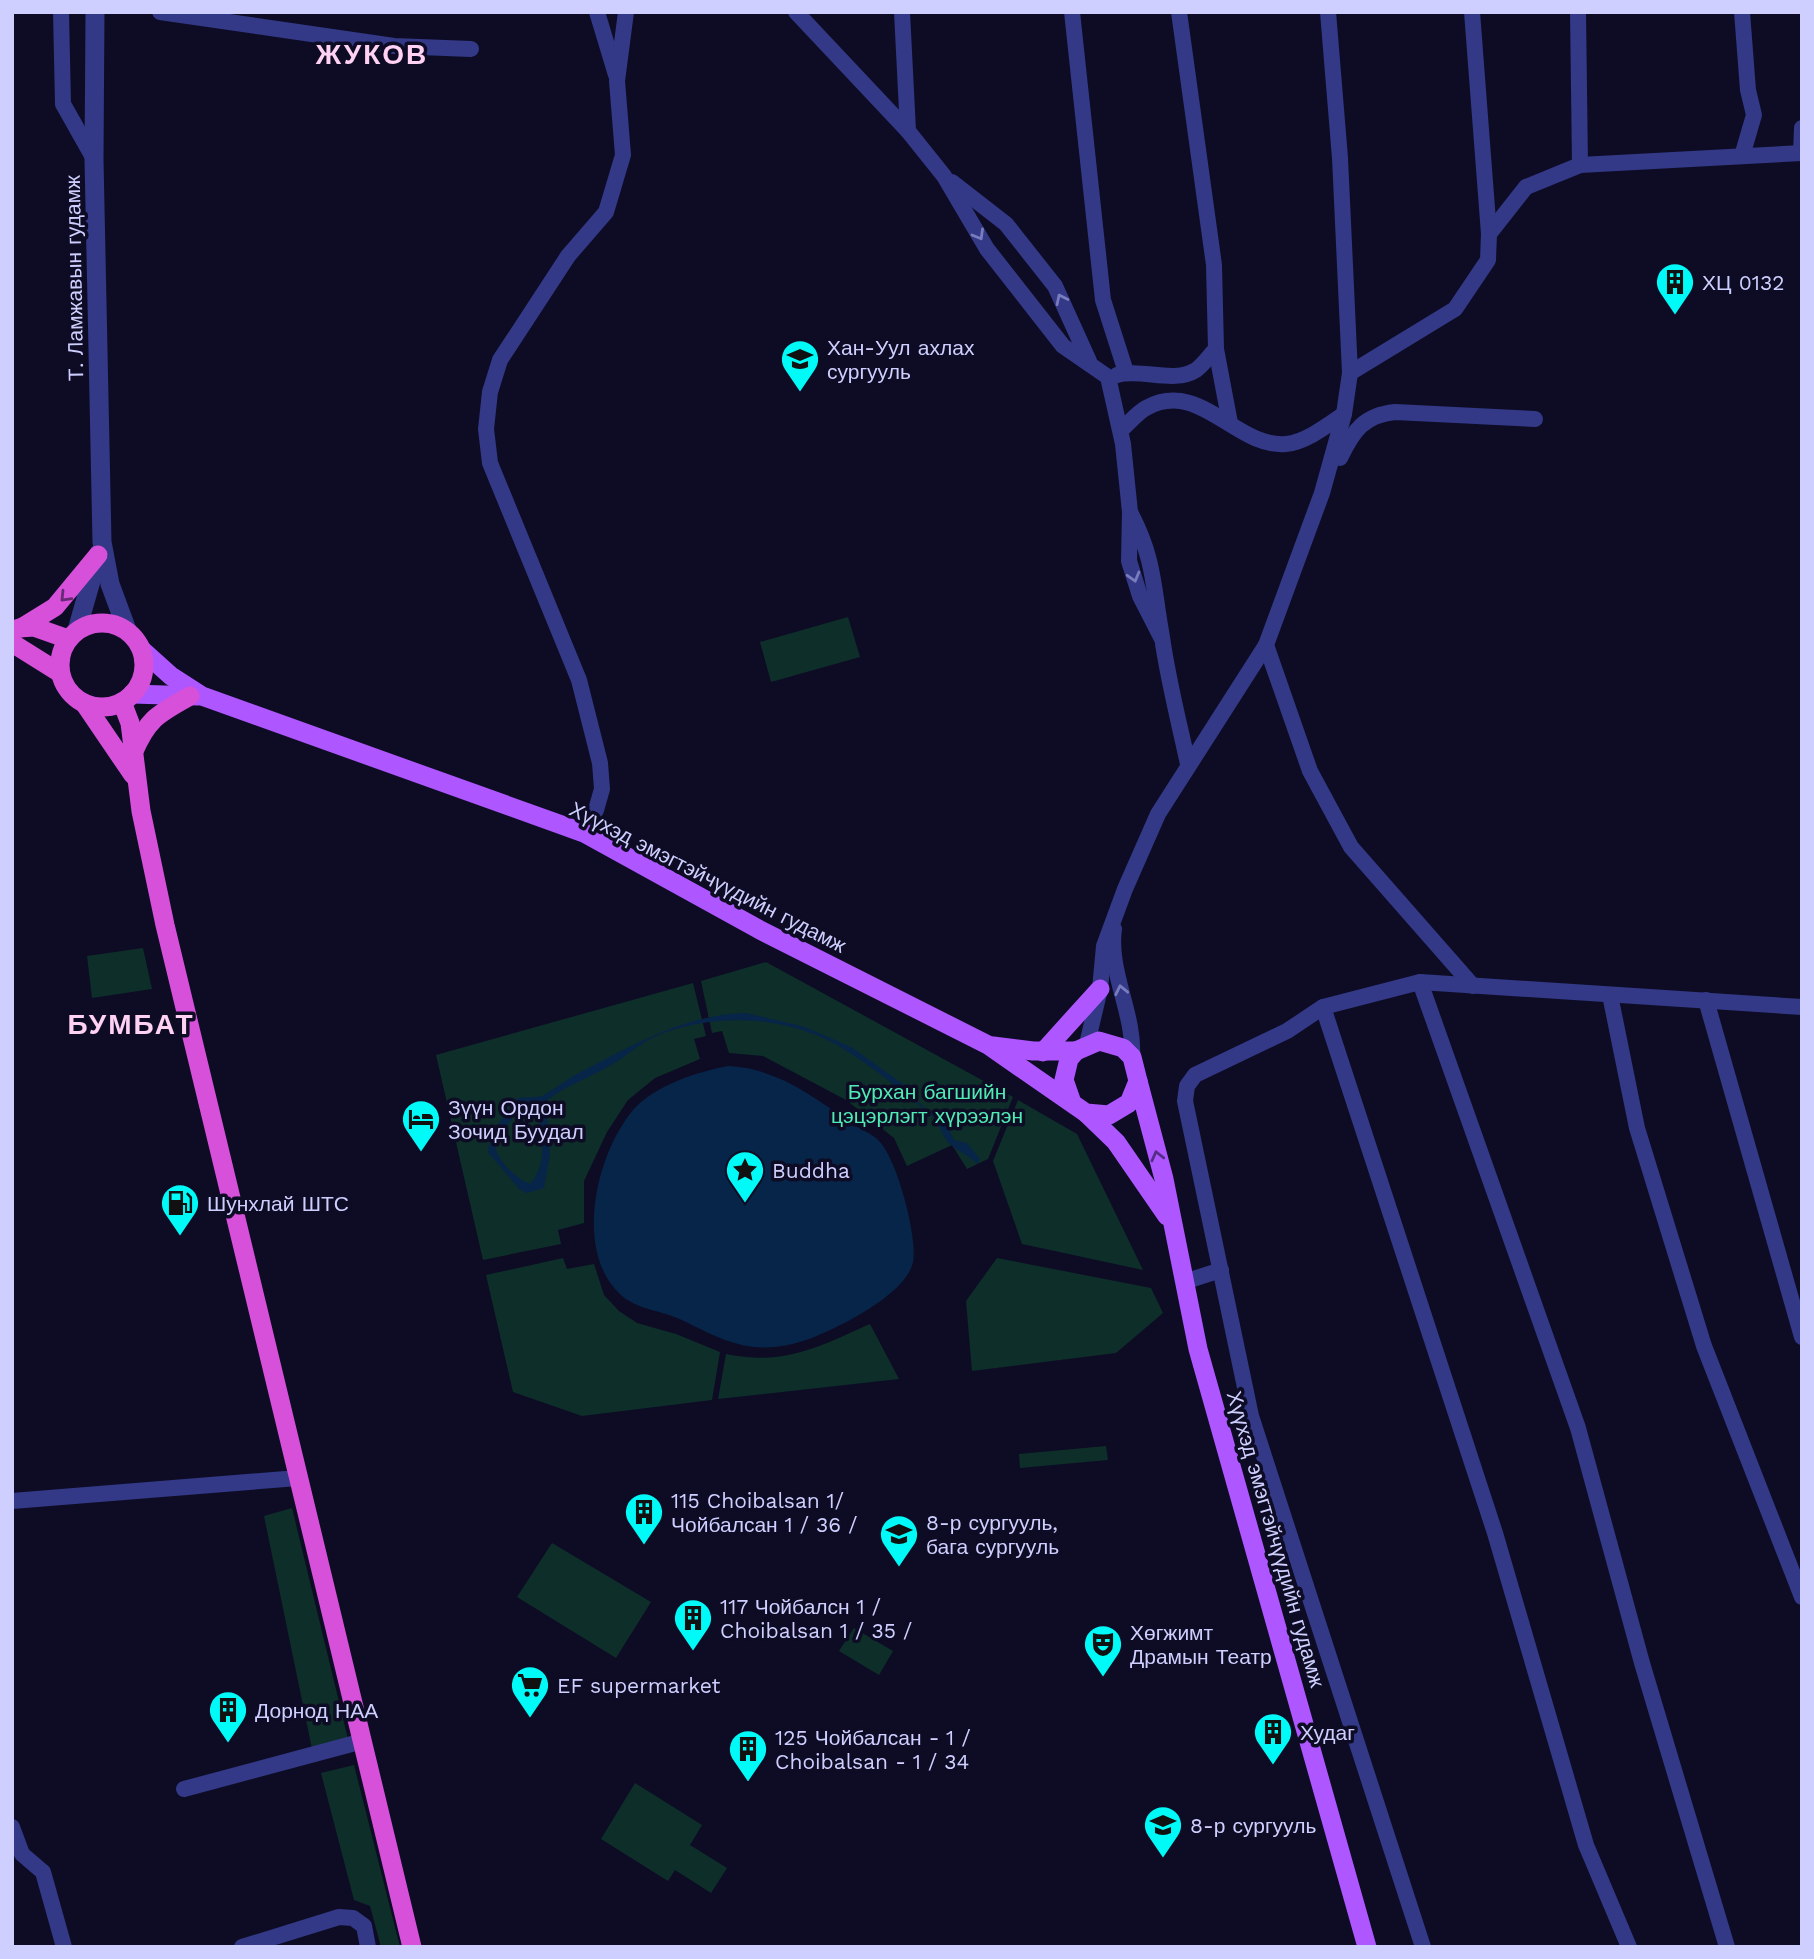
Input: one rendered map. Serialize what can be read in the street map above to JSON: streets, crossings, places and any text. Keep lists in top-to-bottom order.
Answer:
{
  "streets": {
    "main road": ["Хүүхэд эмэгтэйчүүдийн гудамж"],
    "street": ["Т. Ламжавын гудамж"]
  },
  "crossings": [
    ["Т. Ламжавын гудамж", "Хүүхэд эмэгтэйчүүдийн гудамж"]
  ],
  "districts": ["ЖУКОВ", "БУМБАТ"],
  "parks": ["Бурхан багшийн цэцэрлэгт хүрээлэн"],
  "places": {
    "building": [
      "ХЦ 0132",
      "115 Choibalsan 1/ Чойбалсан 1 / 36 /",
      "117 Чойбалсн 1 / Choibalsan 1 / 35 /",
      "Дорнод НАА",
      "Худаг",
      "125 Чойбалсан - 1 / Choibalsan - 1 / 34"
    ],
    "school or university": ["Хан-Уул ахлах сургууль", "8-р сургууль, бага сургууль", "8-р сургууль"],
    "hotel": ["Зүүн Ордон Зочид Буудал"],
    "place": ["Buddha"],
    "fuel station": ["Шунхлай ШТС"],
    "theatre": ["Хөгжимт Драмын Театр"],
    "supermarket": ["EF supermarket"]
  }
}
